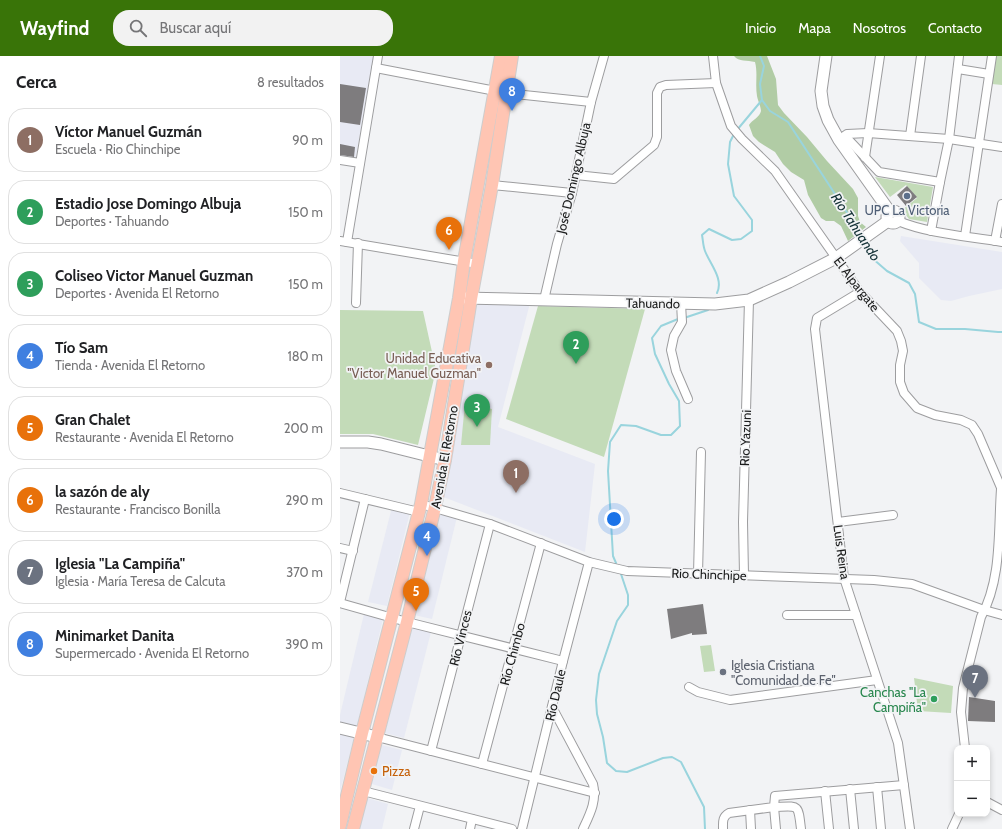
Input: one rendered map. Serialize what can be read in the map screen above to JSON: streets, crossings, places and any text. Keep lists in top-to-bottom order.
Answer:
{
  "streets": {
    "main road": ["Avenida El Retorno"],
    "street": [
      "José Domingo Albuja",
      "El Alpargate",
      "Tahuando",
      "Rio Yazuni",
      "Luis Reina",
      "Rio Chinchipe",
      "Río Vinces",
      "Río Chimbo",
      "Río Daule"
    ]
  },
  "crossings": [
    ["José Domingo Albuja", "Tahuando"],
    ["El Alpargate", "Tahuando"],
    ["El Alpargate", "Luis Reina"],
    ["Tahuando", "Rio Yazuni"],
    ["Tahuando", "Avenida El Retorno"],
    ["Rio Yazuni", "Rio Chinchipe"],
    ["Avenida El Retorno", "Rio Chinchipe"],
    ["Luis Reina", "Rio Chinchipe"],
    ["Rio Chinchipe", "Río Vinces"],
    ["Rio Chinchipe", "Río Chimbo"],
    ["Rio Chinchipe", "Río Daule"]
  ],
  "water": ["Río Tahuando"],
  "places": [
    "UPC La Victoria",
    "Unidad Educativa \"Victor Manuel Guzman\"",
    "Iglesia Cristiana \"Comunidad de Fe\"",
    "Canchas \"La Campiña\"",
    "Pizza"
  ],
  "page": {
    "header": "Wayfind",
    "search": "Buscar aquí",
    "nav": [
      "Inicio",
      "Mapa",
      "Nosotros",
      "Contacto"
    ],
    "heading": ["Cerca", "8 resultados"],
    "pins": [
      "8",
      "6",
      "2",
      "3",
      "1",
      "4",
      "5",
      "7"
    ],
    "list": [
      {
        "mark": "1",
        "name": "Víctor Manuel Guzmán",
        "note": "Escuela · Rio Chinchipe",
        "value": "90 m"
      },
      {
        "mark": "2",
        "name": "Estadio Jose Domingo Albuja",
        "note": "Deportes · Tahuando",
        "value": "150 m"
      },
      {
        "mark": "3",
        "name": "Coliseo Victor Manuel Guzman",
        "note": "Deportes · Avenida El Retorno",
        "value": "150 m"
      },
      {
        "mark": "4",
        "name": "Tío Sam",
        "note": "Tienda · Avenida El Retorno",
        "value": "180 m"
      },
      {
        "mark": "5",
        "name": "Gran Chalet",
        "note": "Restaurante · Avenida El Retorno",
        "value": "200 m"
      },
      {
        "mark": "6",
        "name": "la sazón de aly",
        "note": "Restaurante · Francisco Bonilla",
        "value": "290 m"
      },
      {
        "mark": "7",
        "name": "Iglesia \"La Campiña\"",
        "note": "Iglesia · María Teresa de Calcuta",
        "value": "370 m"
      },
      {
        "mark": "8",
        "name": "Minimarket Danita",
        "note": "Supermercado · Avenida El Retorno",
        "value": "390 m"
      }
    ],
    "map_buttons": ["+", "−"]
  }
}
